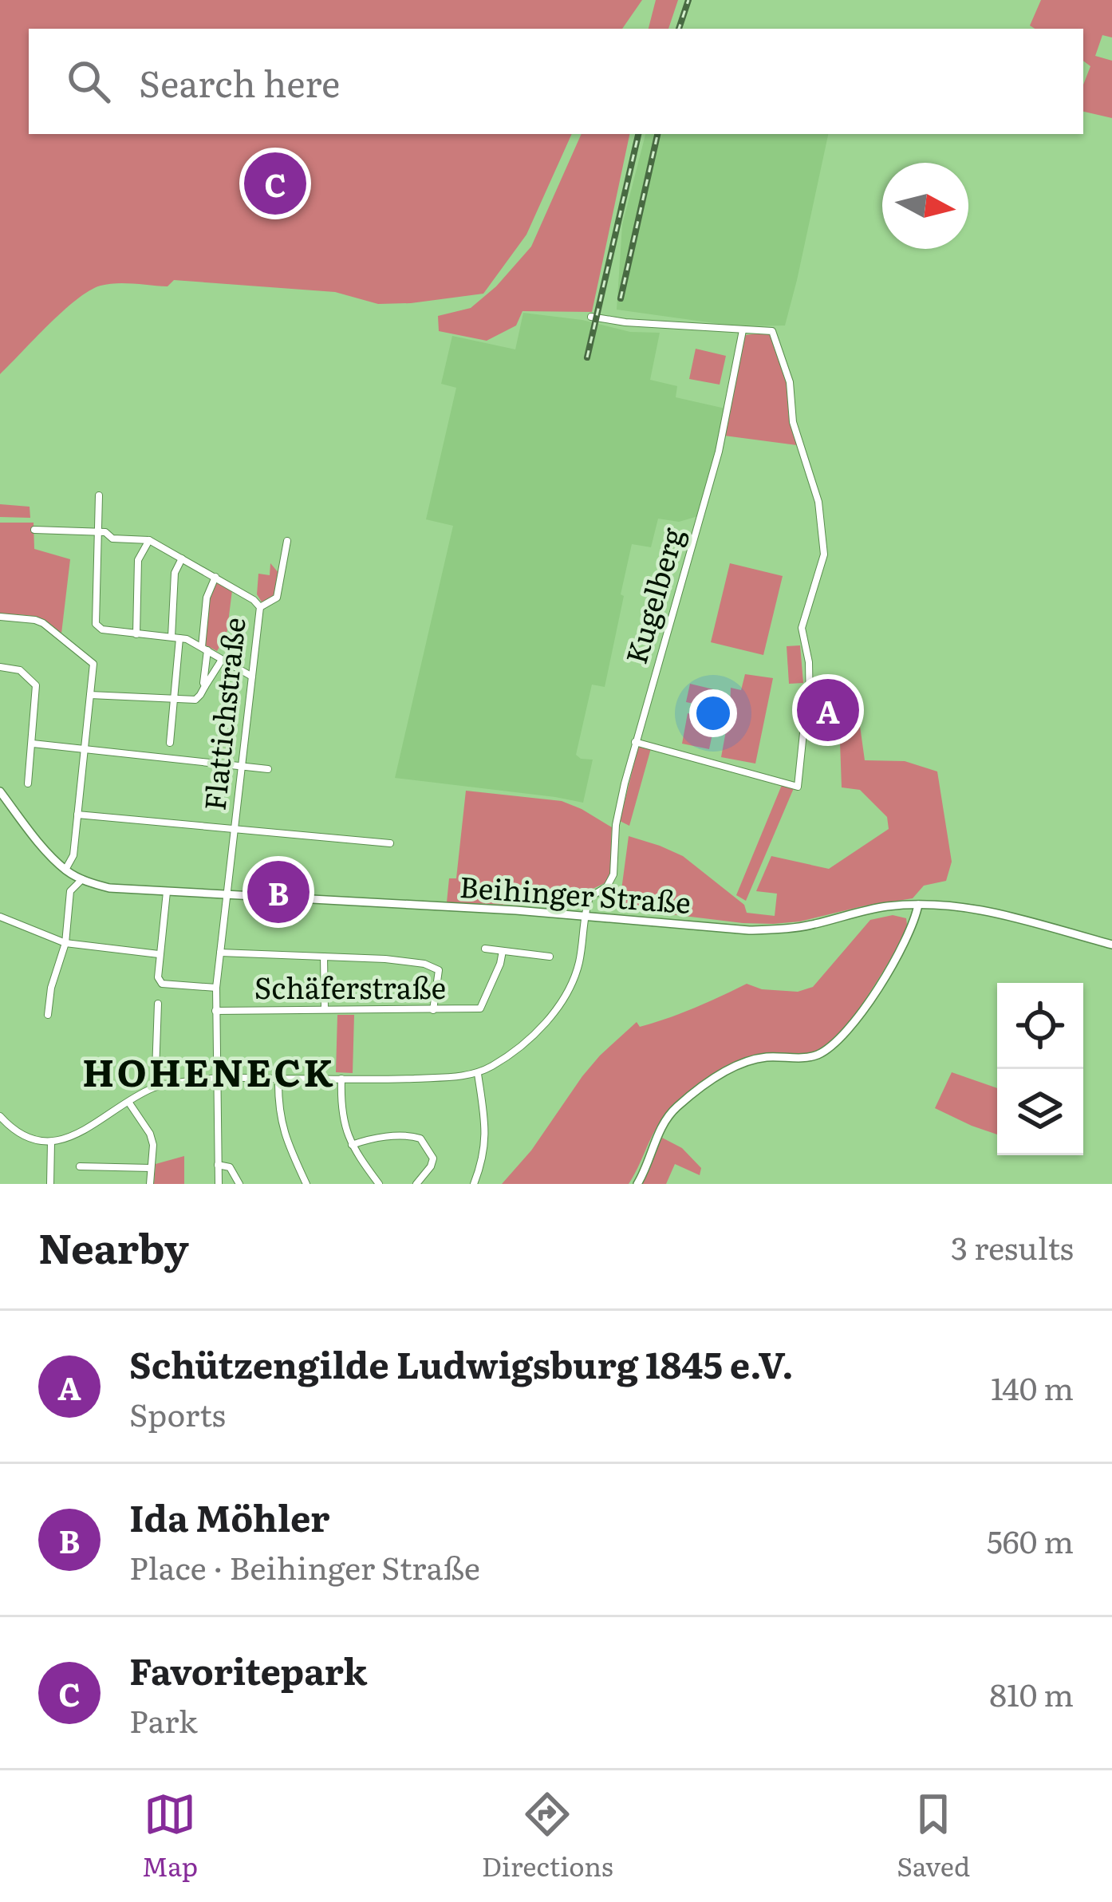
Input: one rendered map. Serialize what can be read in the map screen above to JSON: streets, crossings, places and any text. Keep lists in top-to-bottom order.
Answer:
{
  "streets": {
    "main road": ["Beihinger Straße"],
    "street": ["Kugelberg", "Flattichstraße", "Schäferstraße"]
  },
  "crossings": [
    ["Kugelberg", "Beihinger Straße"],
    ["Flattichstraße", "Beihinger Straße"],
    ["Flattichstraße", "Schäferstraße"]
  ],
  "districts": ["HOHENECK"],
  "north": "right",
  "page": {
    "search": "Search here",
    "pins": ["C", "A", "B"],
    "heading": ["Nearby", "3 results"],
    "list": [
      {
        "mark": "A",
        "name": "Schützengilde Ludwigsburg 1845 e.V.",
        "note": "Sports",
        "value": "140 m"
      },
      {
        "mark": "B",
        "name": "Ida Möhler",
        "note": "Place · Beihinger Straße",
        "value": "560 m"
      },
      {
        "mark": "C",
        "name": "Favoritepark",
        "note": "Park",
        "value": "810 m"
      }
    ],
    "nav": ["Map", "Directions", "Saved"]
  }
}
